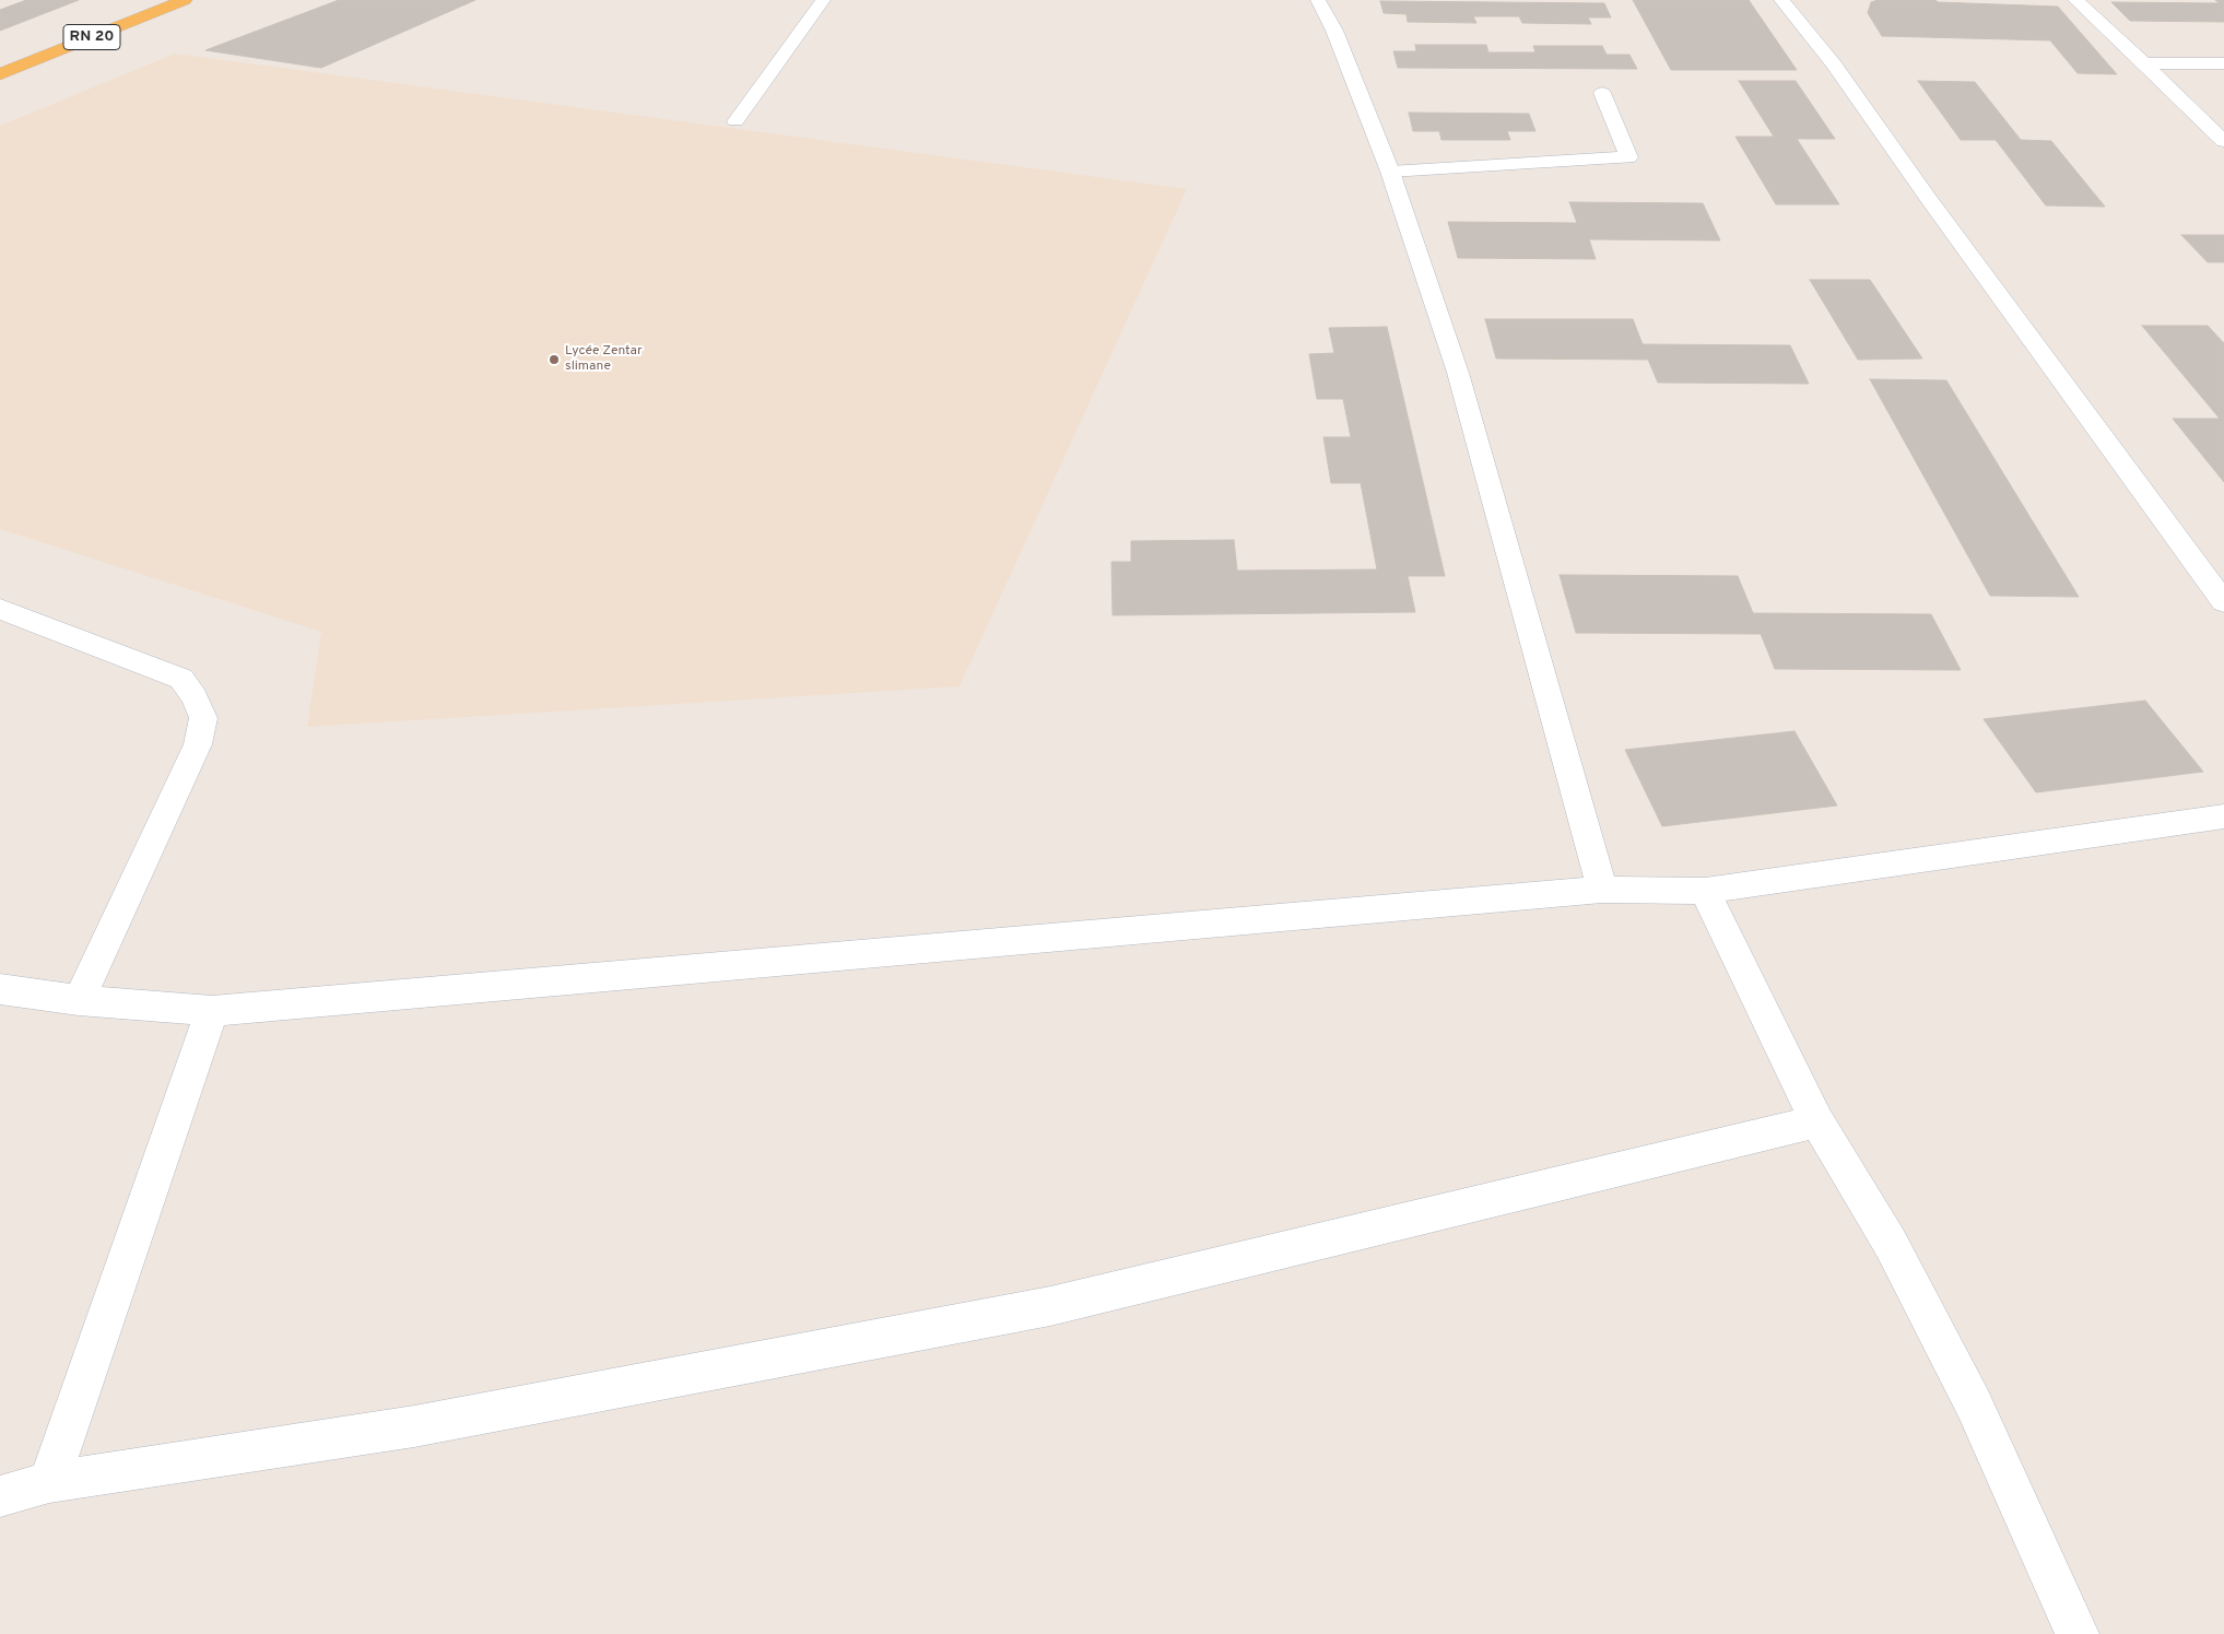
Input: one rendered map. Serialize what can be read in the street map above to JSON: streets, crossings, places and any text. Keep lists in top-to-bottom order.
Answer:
{
  "streets": {
    "main road": ["RN 20"]
  },
  "places": ["Lycée Zentar slimane"]
}
